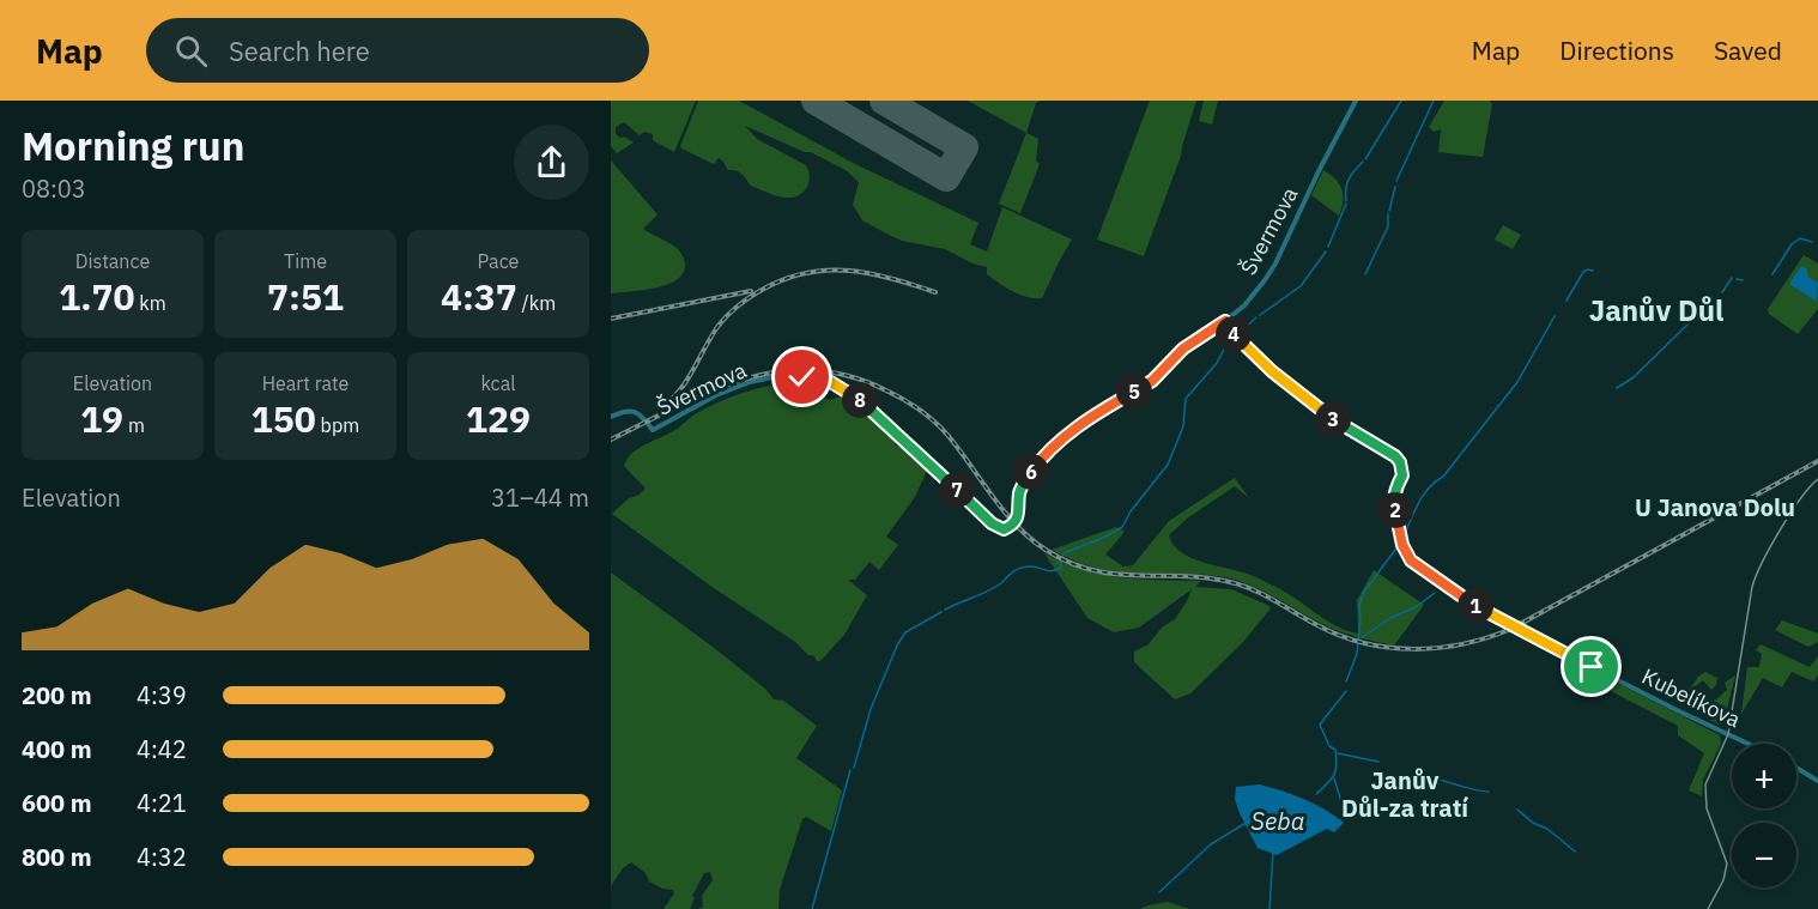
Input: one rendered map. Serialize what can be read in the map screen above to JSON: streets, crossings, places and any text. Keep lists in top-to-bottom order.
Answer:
{
  "streets": {
    "street": ["Švermova", "Kubelíkova"]
  },
  "crossings": [
    ["Švermova", "Kubelíkova"]
  ],
  "districts": ["Janův Důl", "U Janova Dolu", "Janův Důl-za tratí"],
  "water": ["Seba"],
  "page": {
    "header": "Map",
    "search": "Search here",
    "nav": ["Map", "Directions", "Saved"],
    "heading": ["Morning run", "08:03"],
    "stats": [
      ["Distance", "1.70 km"],
      ["Time", "7:51"],
      ["Pace", "4:37 /km"],
      ["Elevation", "19 m"],
      ["Heart rate", "150 bpm"],
      ["kcal", "129"]
    ],
    "pins": [
      "4",
      "5",
      "8",
      "3",
      "6",
      "7",
      "2",
      "1"
    ],
    "chart": ["Elevation", "31–44 m"],
    "list": [
      {
        "name": "200 m",
        "note": "4:39"
      },
      {
        "name": "400 m",
        "note": "4:42"
      },
      {
        "name": "600 m",
        "note": "4:21"
      },
      {
        "name": "800 m",
        "note": "4:32"
      }
    ],
    "map_buttons": ["+", "−"]
  }
}
